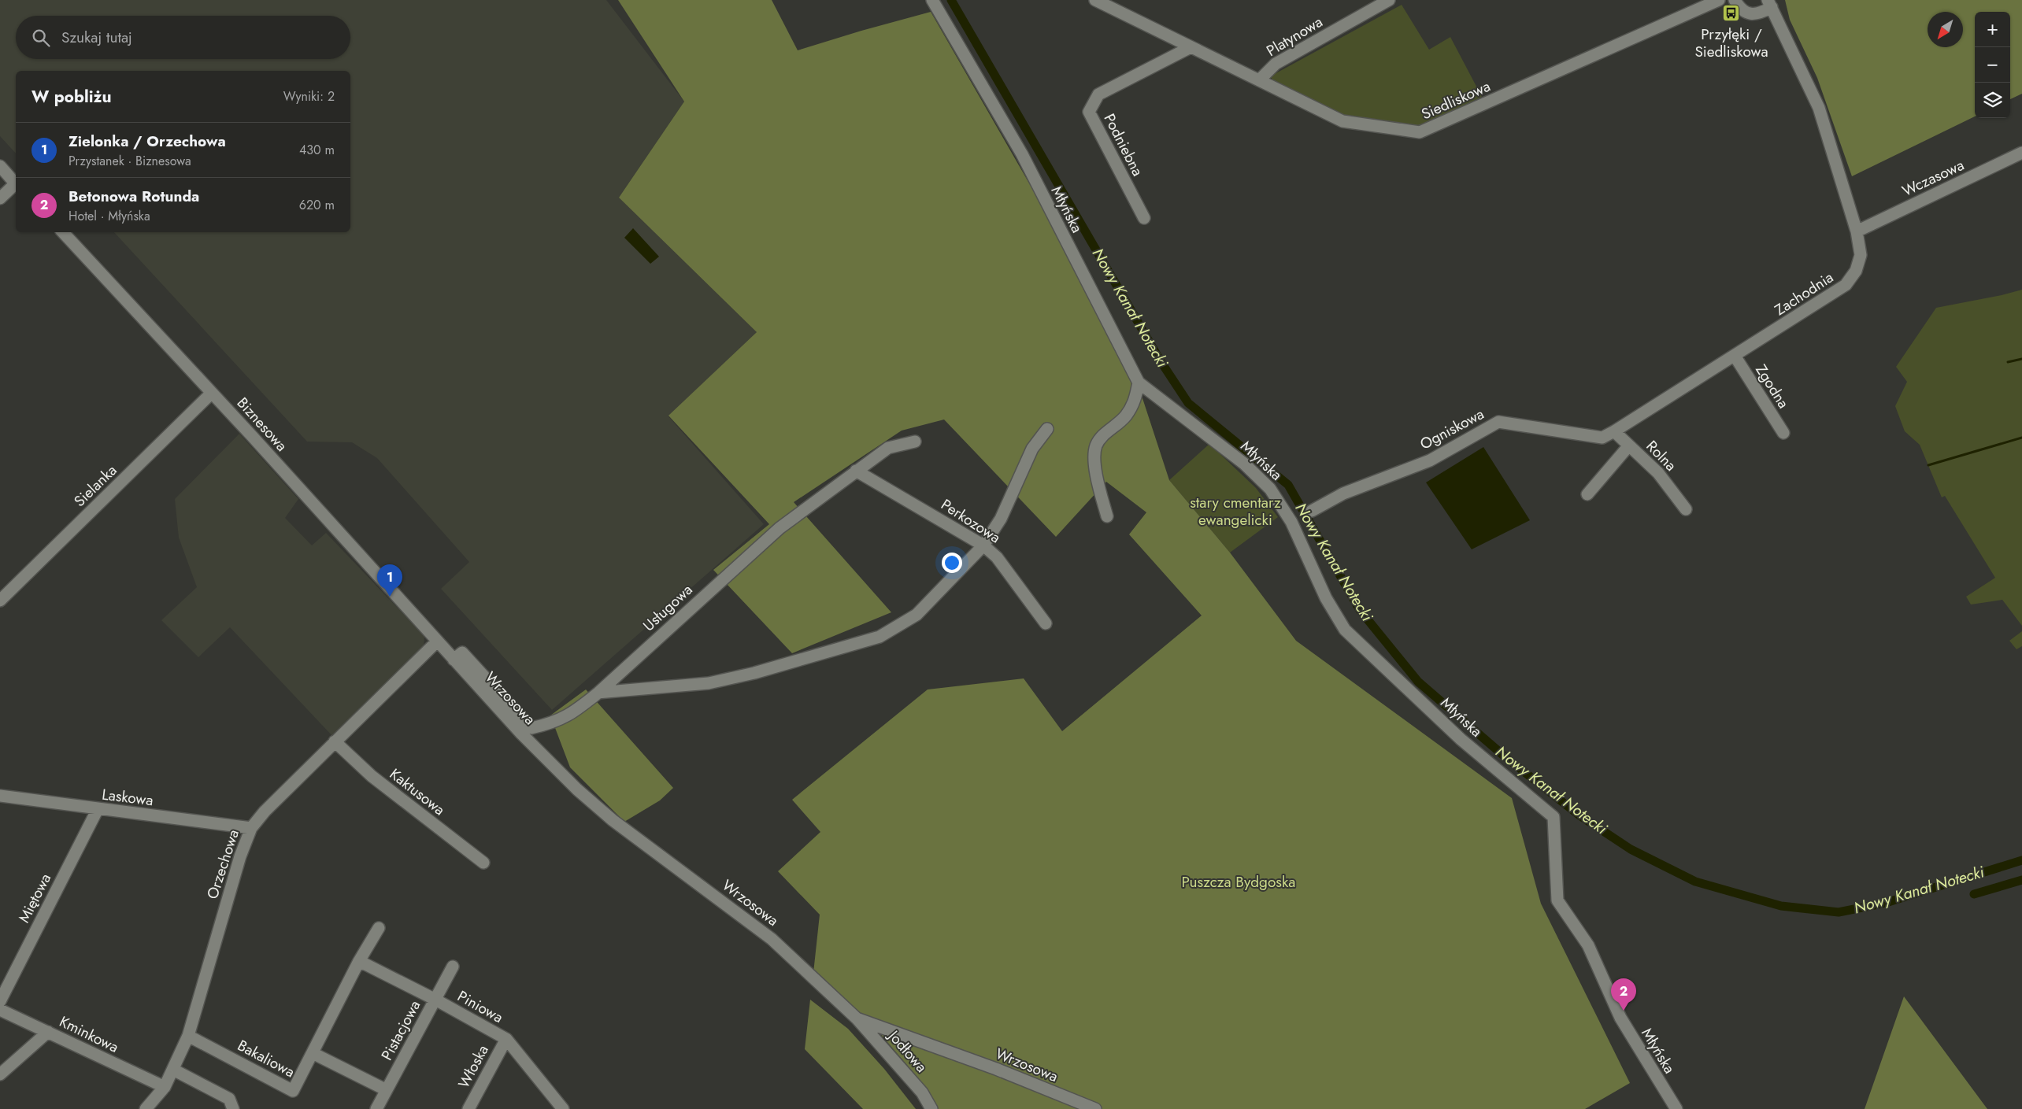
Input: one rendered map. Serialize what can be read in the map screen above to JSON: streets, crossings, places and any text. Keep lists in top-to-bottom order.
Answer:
{
  "streets": {
    "street": [
      "Platynowa",
      "Siedliskowa",
      "Podniebna",
      "Wczasowa",
      "Młyńska",
      "Zachodnia",
      "Zgodna",
      "Biznesowa",
      "Ogniskowa",
      "Rolna",
      "Sielanka",
      "Perkozowa",
      "Usługowa",
      "Wrzosowa",
      "Kaktusowa",
      "Laskowa",
      "Orzechowa",
      "Miętowa",
      "Piniowa",
      "Pistacjowa",
      "Kminkowa",
      "Jodłowa",
      "Bakaliowa",
      "Włoska"
    ]
  },
  "crossings": [
    ["Platynowa", "Siedliskowa"],
    ["Siedliskowa", "Podniebna"],
    ["Wczasowa", "Zachodnia"],
    ["Zachodnia", "Zgodna"],
    ["Zachodnia", "Ogniskowa"],
    ["Zachodnia", "Rolna"],
    ["Biznesowa", "Sielanka"],
    ["Biznesowa", "Wrzosowa"],
    ["Biznesowa", "Orzechowa"],
    ["Ogniskowa", "Rolna"],
    ["Perkozowa", "Usługowa"],
    ["Usługowa", "Wrzosowa"],
    ["Wrzosowa", "Orzechowa"],
    ["Wrzosowa", "Jodłowa"],
    ["Kaktusowa", "Orzechowa"],
    ["Laskowa", "Orzechowa"],
    ["Laskowa", "Miętowa"],
    ["Orzechowa", "Kminkowa"],
    ["Orzechowa", "Bakaliowa"],
    ["Piniowa", "Pistacjowa"],
    ["Piniowa", "Bakaliowa"],
    ["Piniowa", "Włoska"],
    ["Pistacjowa", "Bakaliowa"]
  ],
  "water": ["Nowy Kanał Notecki"],
  "parks": ["stary cmentarz ewangelicki", "Puszcza Bydgoska"],
  "places": {
    "bus stop": ["Przyłęki / Siedliskowa"]
  },
  "north": "bottom left",
  "page": {
    "map_buttons": ["+", "−"],
    "search": "Szukaj tutaj",
    "heading": ["W pobliżu", "Wyniki: 2"],
    "list": [
      {
        "mark": "1",
        "name": "Zielonka / Orzechowa",
        "note": "Przystanek · Biznesowa",
        "value": "430 m"
      },
      {
        "mark": "2",
        "name": "Betonowa Rotunda",
        "note": "Hotel · Młyńska",
        "value": "620 m"
      }
    ],
    "pins": ["1", "2"]
  }
}
